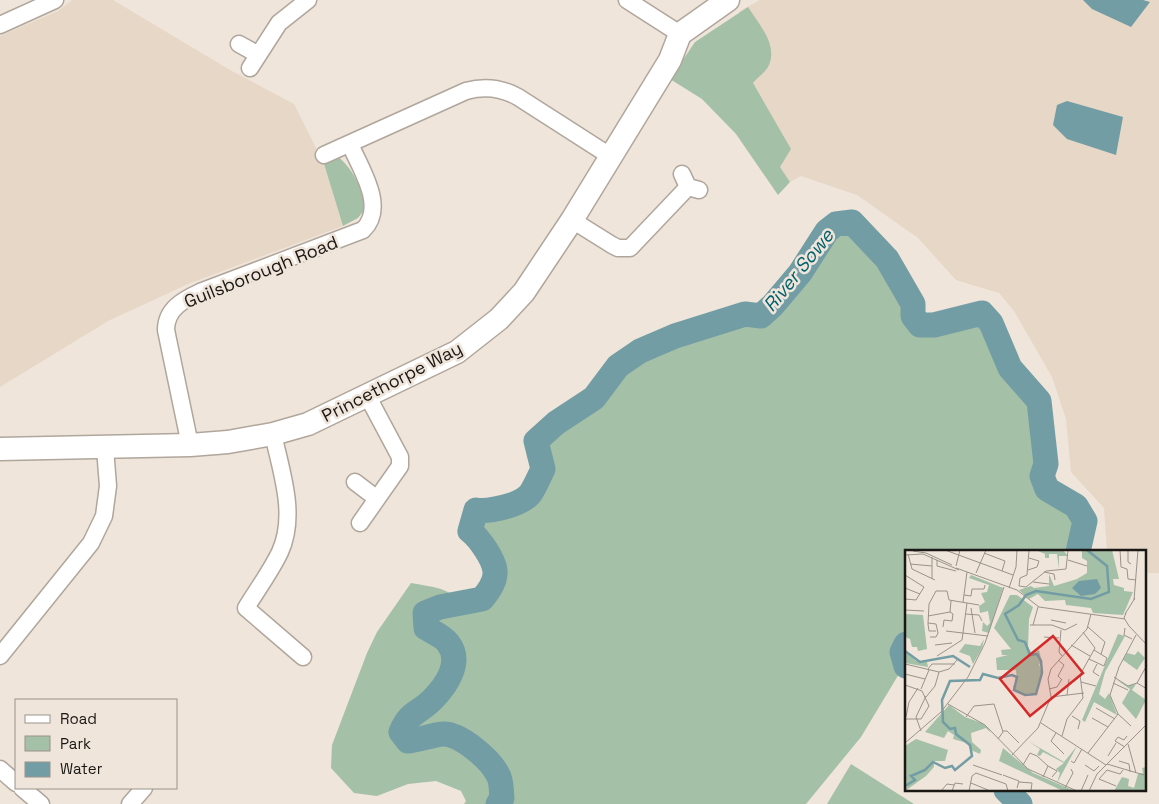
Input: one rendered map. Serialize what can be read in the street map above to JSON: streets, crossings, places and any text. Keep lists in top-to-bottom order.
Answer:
{
  "streets": {
    "street": ["Guilsborough Road", "Princethorpe Way"]
  },
  "crossings": [
    ["Guilsborough Road", "Princethorpe Way"]
  ],
  "water": ["River Sowe"],
  "legend": ["Road", "Park", "Water"]
}
